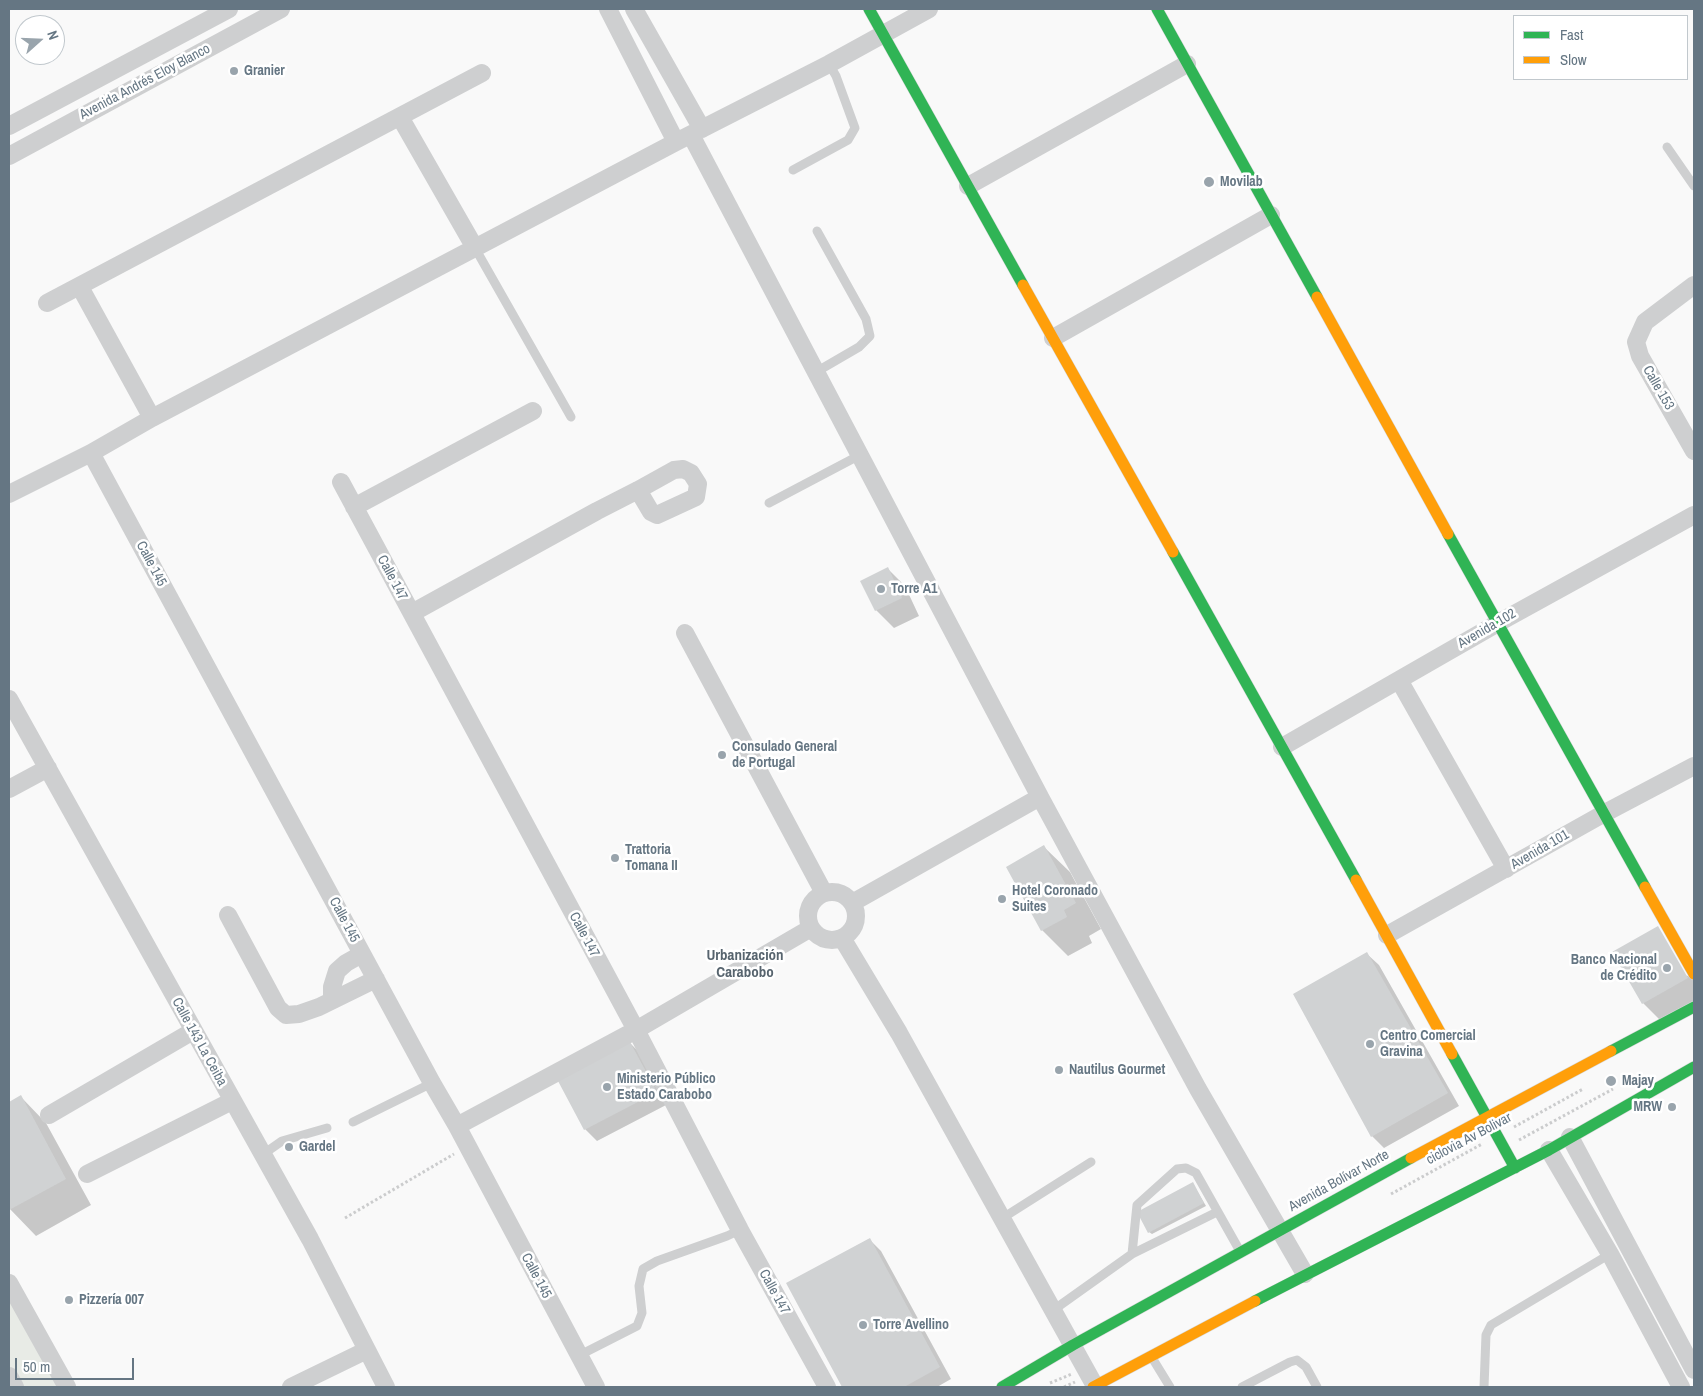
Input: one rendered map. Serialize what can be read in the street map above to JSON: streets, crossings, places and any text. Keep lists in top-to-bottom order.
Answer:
{
  "streets": {
    "street": [
      "Avenida Andrés Eloy Blanco",
      "Calle 153",
      "Calle 145",
      "Calle 147",
      "Avenida 102",
      "Avenida 101",
      "Calle 143 La Ceiba",
      "Avenida Bolívar Norte"
    ],
    "path": ["ciclovia Av Bolivar"]
  },
  "districts": ["Urbanización Carabobo"],
  "places": [
    "Granier",
    "Movilab",
    "Torre A1",
    "Consulado General de Portugal",
    "Trattoria Tomana II",
    "Hotel Coronado Suites",
    "Banco Nacional de Crédito",
    "Centro Comercial Gravina",
    "Nautilus Gourmet",
    "Majay",
    "Ministerio Público Estado Carabobo",
    "MRW",
    "Gardel",
    "Pizzería 007",
    "Torre Avellino"
  ],
  "legend": ["Fast", "Slow"],
  "scale_bar": "50 m",
  "north": "right"
}
